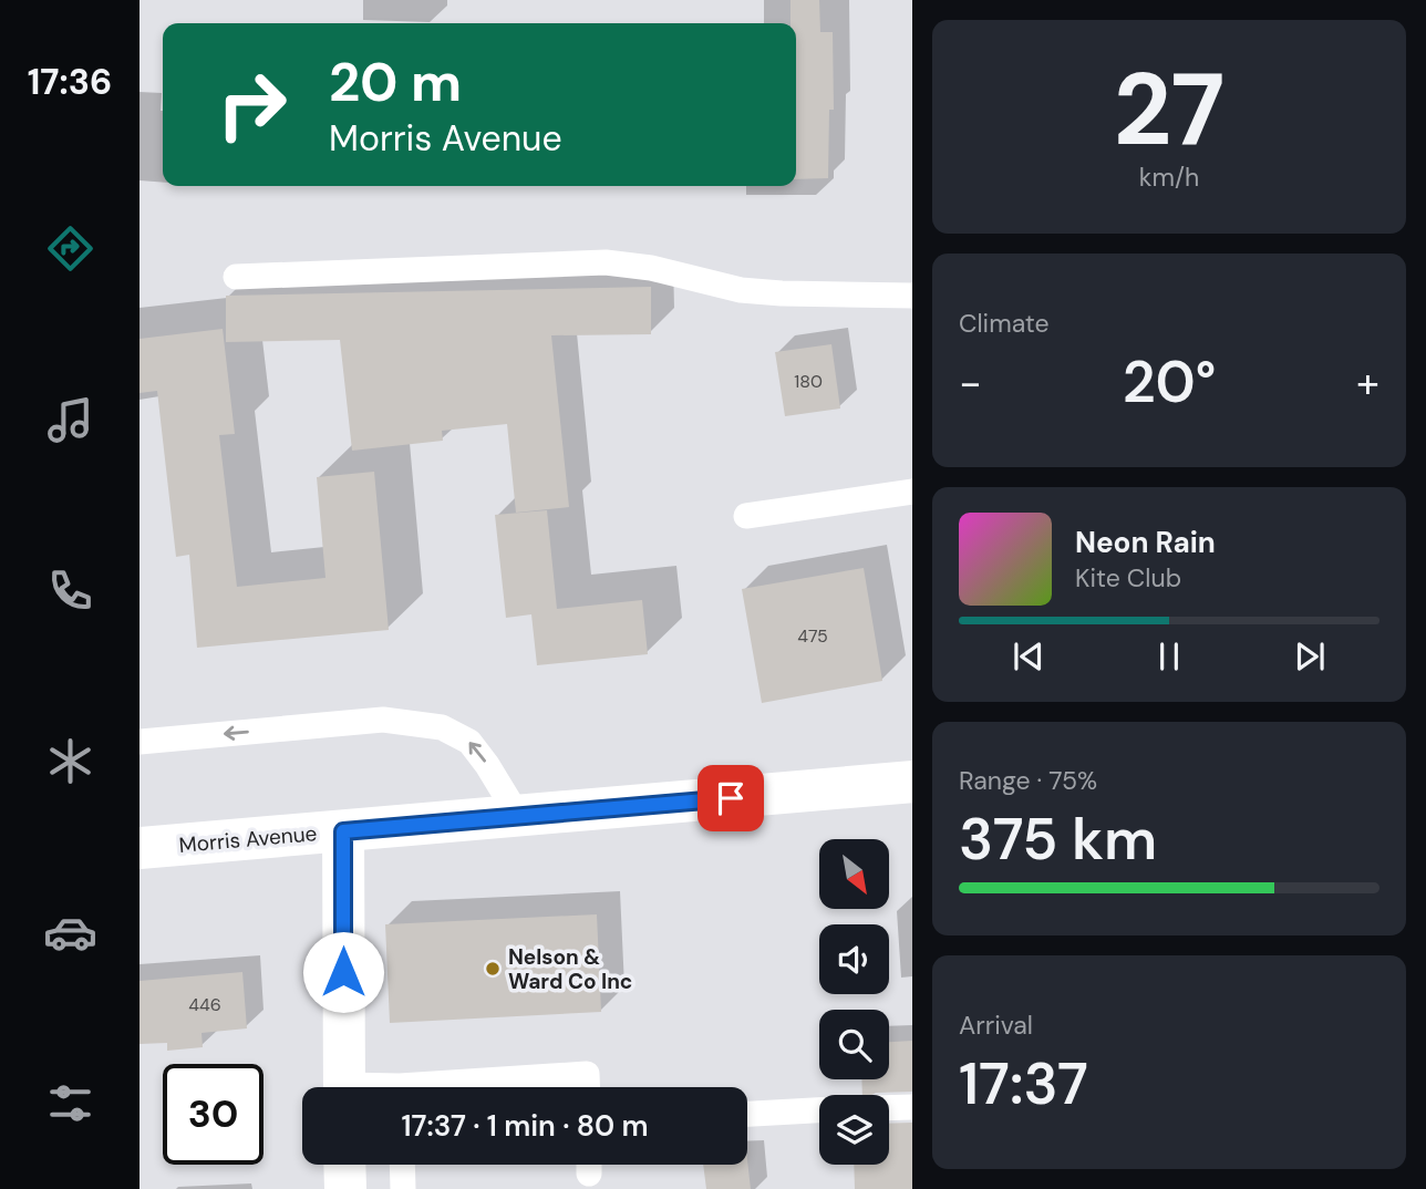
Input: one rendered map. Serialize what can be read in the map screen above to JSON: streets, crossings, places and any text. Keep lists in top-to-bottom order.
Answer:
{
  "streets": {
    "main road": ["Morris Avenue"]
  },
  "places": ["Nelson & Ward Co Inc"],
  "house_numbers": ["180", "475", "446"],
  "north": "bottom right",
  "page": {
    "tabs": "17:36",
    "tile": [
      ["27", "km/h"],
      "Climate",
      ["Range · 75%", "375 km"],
      ["Arrival", "17:37"]
    ],
    "turn": ["20 m", "Morris Avenue"],
    "heat": ["−", "20°", "+"],
    "song": ["Neon Rain", "Kite Club"],
    "limit": "30",
    "trip": "17:37 · 1 min · 80 m"
  }
}
